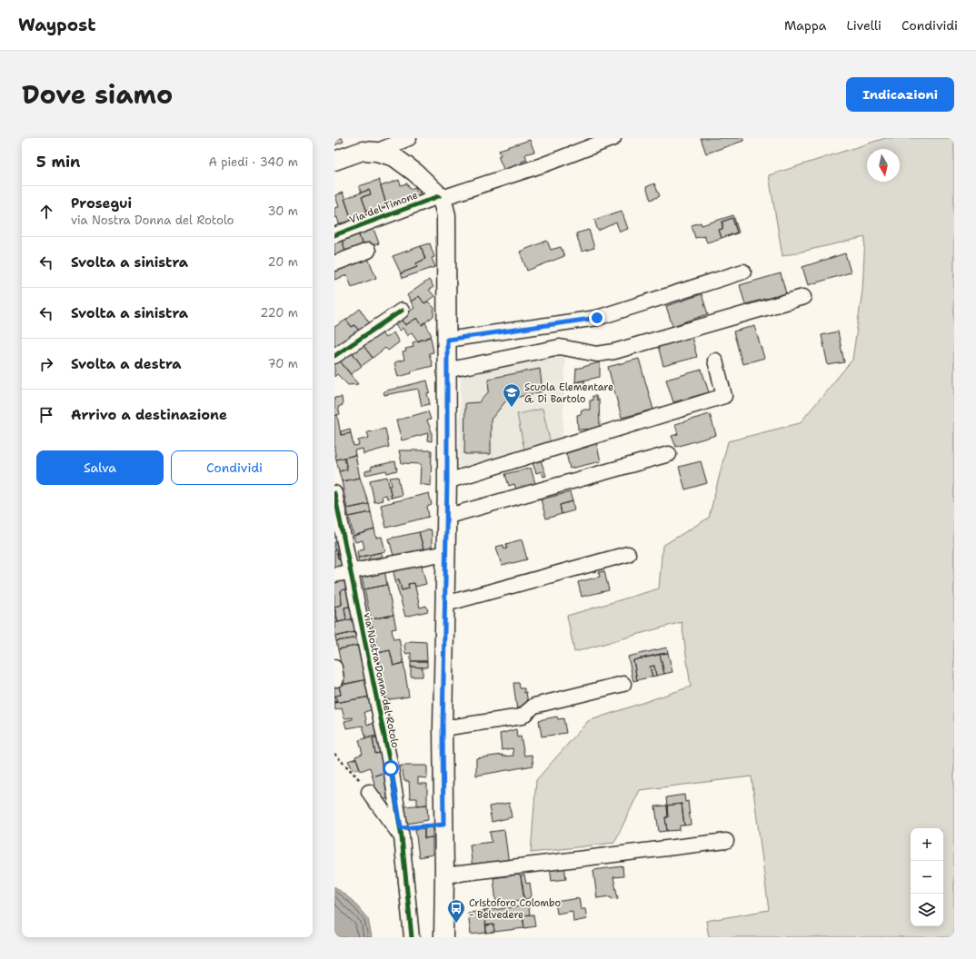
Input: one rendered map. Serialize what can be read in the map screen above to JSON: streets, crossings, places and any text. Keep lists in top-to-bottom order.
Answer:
{
  "streets": {
    "street": ["Via del Timone", "via Nostra Donna del Rotolo"]
  },
  "places": {
    "school or university": ["Scuola Elementare G. Di Bartolo"],
    "bus stop": ["Cristoforo Colombo - Belvedere"]
  },
  "north": "bottom",
  "page": {
    "header": "Waypost",
    "nav": ["Mappa", "Livelli", "Condividi"],
    "title": "Dove siamo",
    "buttons": [
      "Indicazioni",
      ["Salva", "Condividi"]
    ],
    "heading": ["5 min", "A piedi · 340 m"],
    "list": [
      ["Prosegui", "via Nostra Donna del Rotolo", "30 m"],
      ["Svolta a sinistra", "20 m"],
      ["Svolta a sinistra", "220 m"],
      ["Svolta a destra", "70 m"],
      "Arrivo a destinazione"
    ],
    "map_buttons": ["+", "−"]
  }
}
